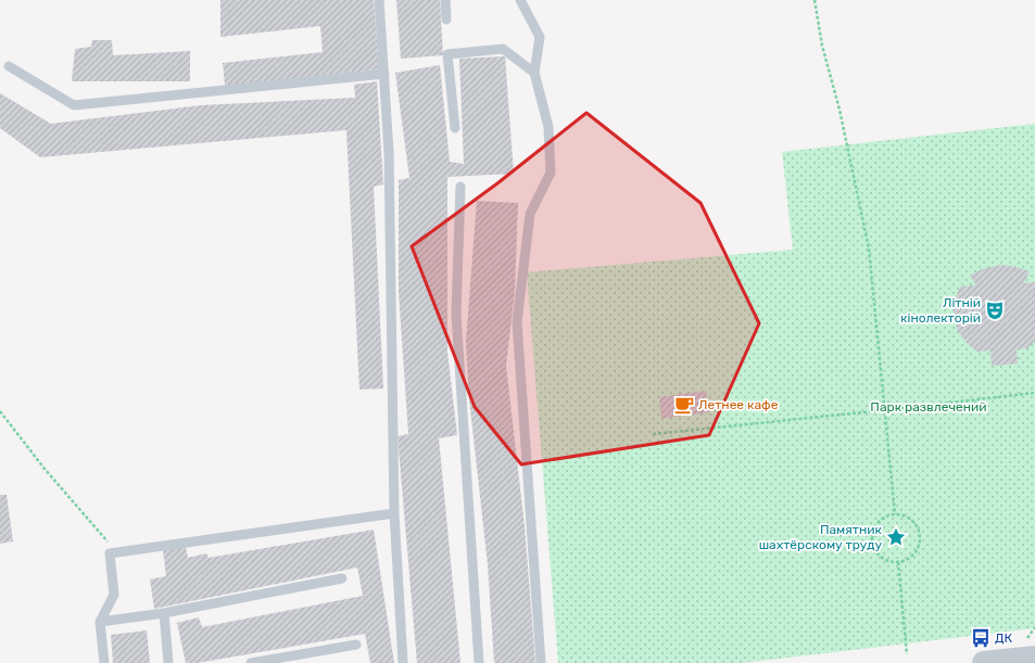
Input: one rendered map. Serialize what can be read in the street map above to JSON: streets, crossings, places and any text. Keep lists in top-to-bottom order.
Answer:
{
  "parks": ["Парк развлечений"],
  "places": {
    "theatre": ["Літній кінолекторій"],
    "cafe": ["Летнее кафе"],
    "place": ["Памятник шахтёрскому труду"],
    "bus stop": ["ДК"]
  }
}
